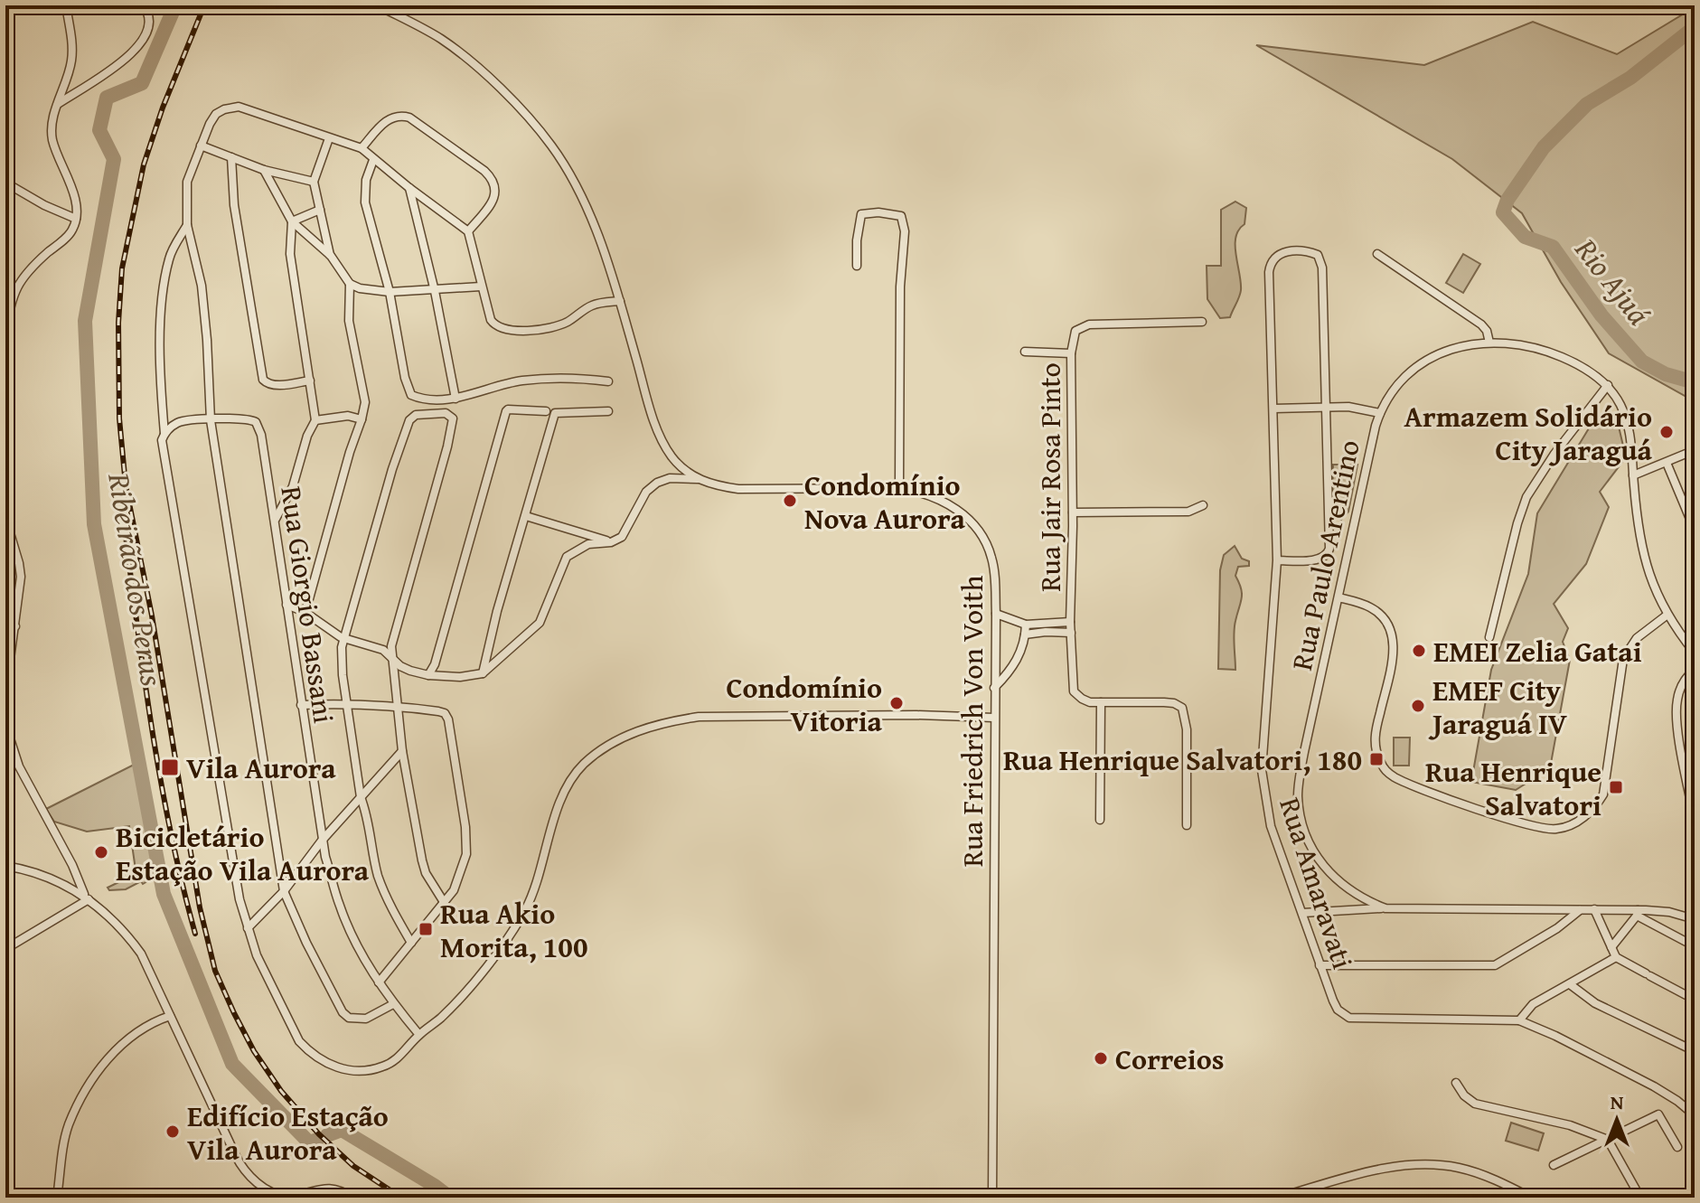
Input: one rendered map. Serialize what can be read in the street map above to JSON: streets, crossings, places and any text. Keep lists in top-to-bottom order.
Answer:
{
  "streets": {
    "street": [
      "Rua Jair Rosa Pinto",
      "Rua Paulo Arentino",
      "Rua Giorgio Bassani",
      "Rua Friedrich Von Voith",
      "Rua Amaravati"
    ]
  },
  "water": ["Rio Ajuá", "Ribeirão dos Perus"],
  "places": {
    "other": [
      "Armazem Solidário City Jaraguá",
      "Condomínio Nova Aurora",
      "EMEI Zelia Gatai",
      "Condomínio Vitoria",
      "EMEF City Jaraguá IV",
      "Bicicletário Estação Vila Aurora",
      "Correios",
      "Edifício Estação Vila Aurora"
    ],
    "transit": [
      "Rua Henrique Salvatori, 180",
      "Vila Aurora",
      "Rua Henrique Salvatori",
      "Rua Akio Morita, 100"
    ]
  },
  "north": "top"
}
